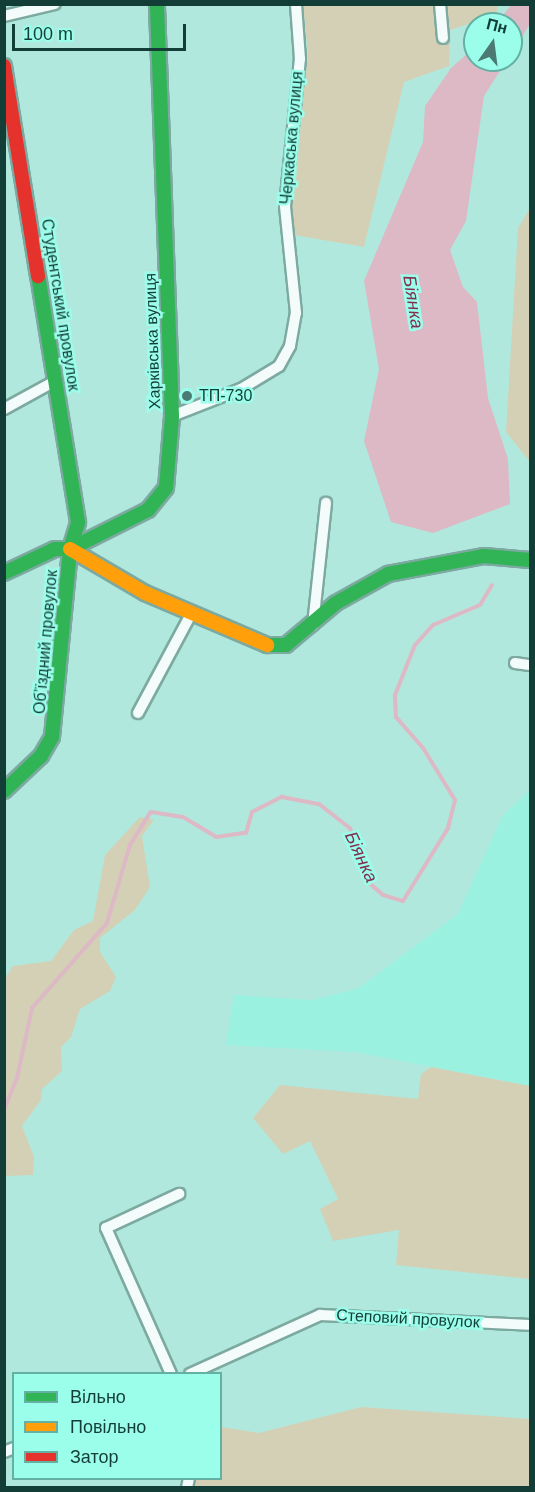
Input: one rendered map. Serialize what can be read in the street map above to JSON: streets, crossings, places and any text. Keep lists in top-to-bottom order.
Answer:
{
  "streets": {
    "street": [
      "Черкаська вулиця",
      "Студентський провулок",
      "Харківська вулиця",
      "Обʼїздний провулок",
      "Степовий провулок"
    ]
  },
  "crossings": [
    ["Черкаська вулиця", "Харківська вулиця"],
    ["Студентський провулок", "Харківська вулиця"],
    ["Студентський провулок", "Обʼїздний провулок"],
    ["Харківська вулиця", "Обʼїздний провулок"]
  ],
  "water": ["Біянка"],
  "places": ["ТП-730"],
  "legend": ["Вільно", "Повільно", "Затор"],
  "scale_bar": "100 m",
  "north": "top"
}
